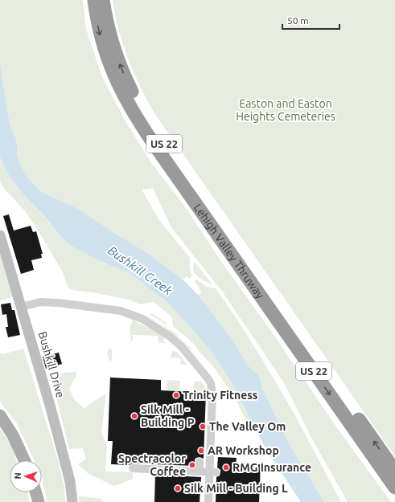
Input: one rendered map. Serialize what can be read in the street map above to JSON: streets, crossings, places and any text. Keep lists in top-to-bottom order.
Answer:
{
  "streets": {
    "highway": ["US 22", "Lehigh Valley Thruway"],
    "street": ["Bushkill Drive"]
  },
  "water": ["Bushkill Creek"],
  "parks": ["Easton and Easton Heights Cemeteries"],
  "places": [
    "Trinity Fitness",
    "Silk Mill - Building P",
    "The Valley Om",
    "AR Workshop",
    "Spectracolor Coffee",
    "RMG Insurance",
    "Silk Mill - Building L"
  ],
  "scale_bar": "50 m",
  "north": "left"
}
